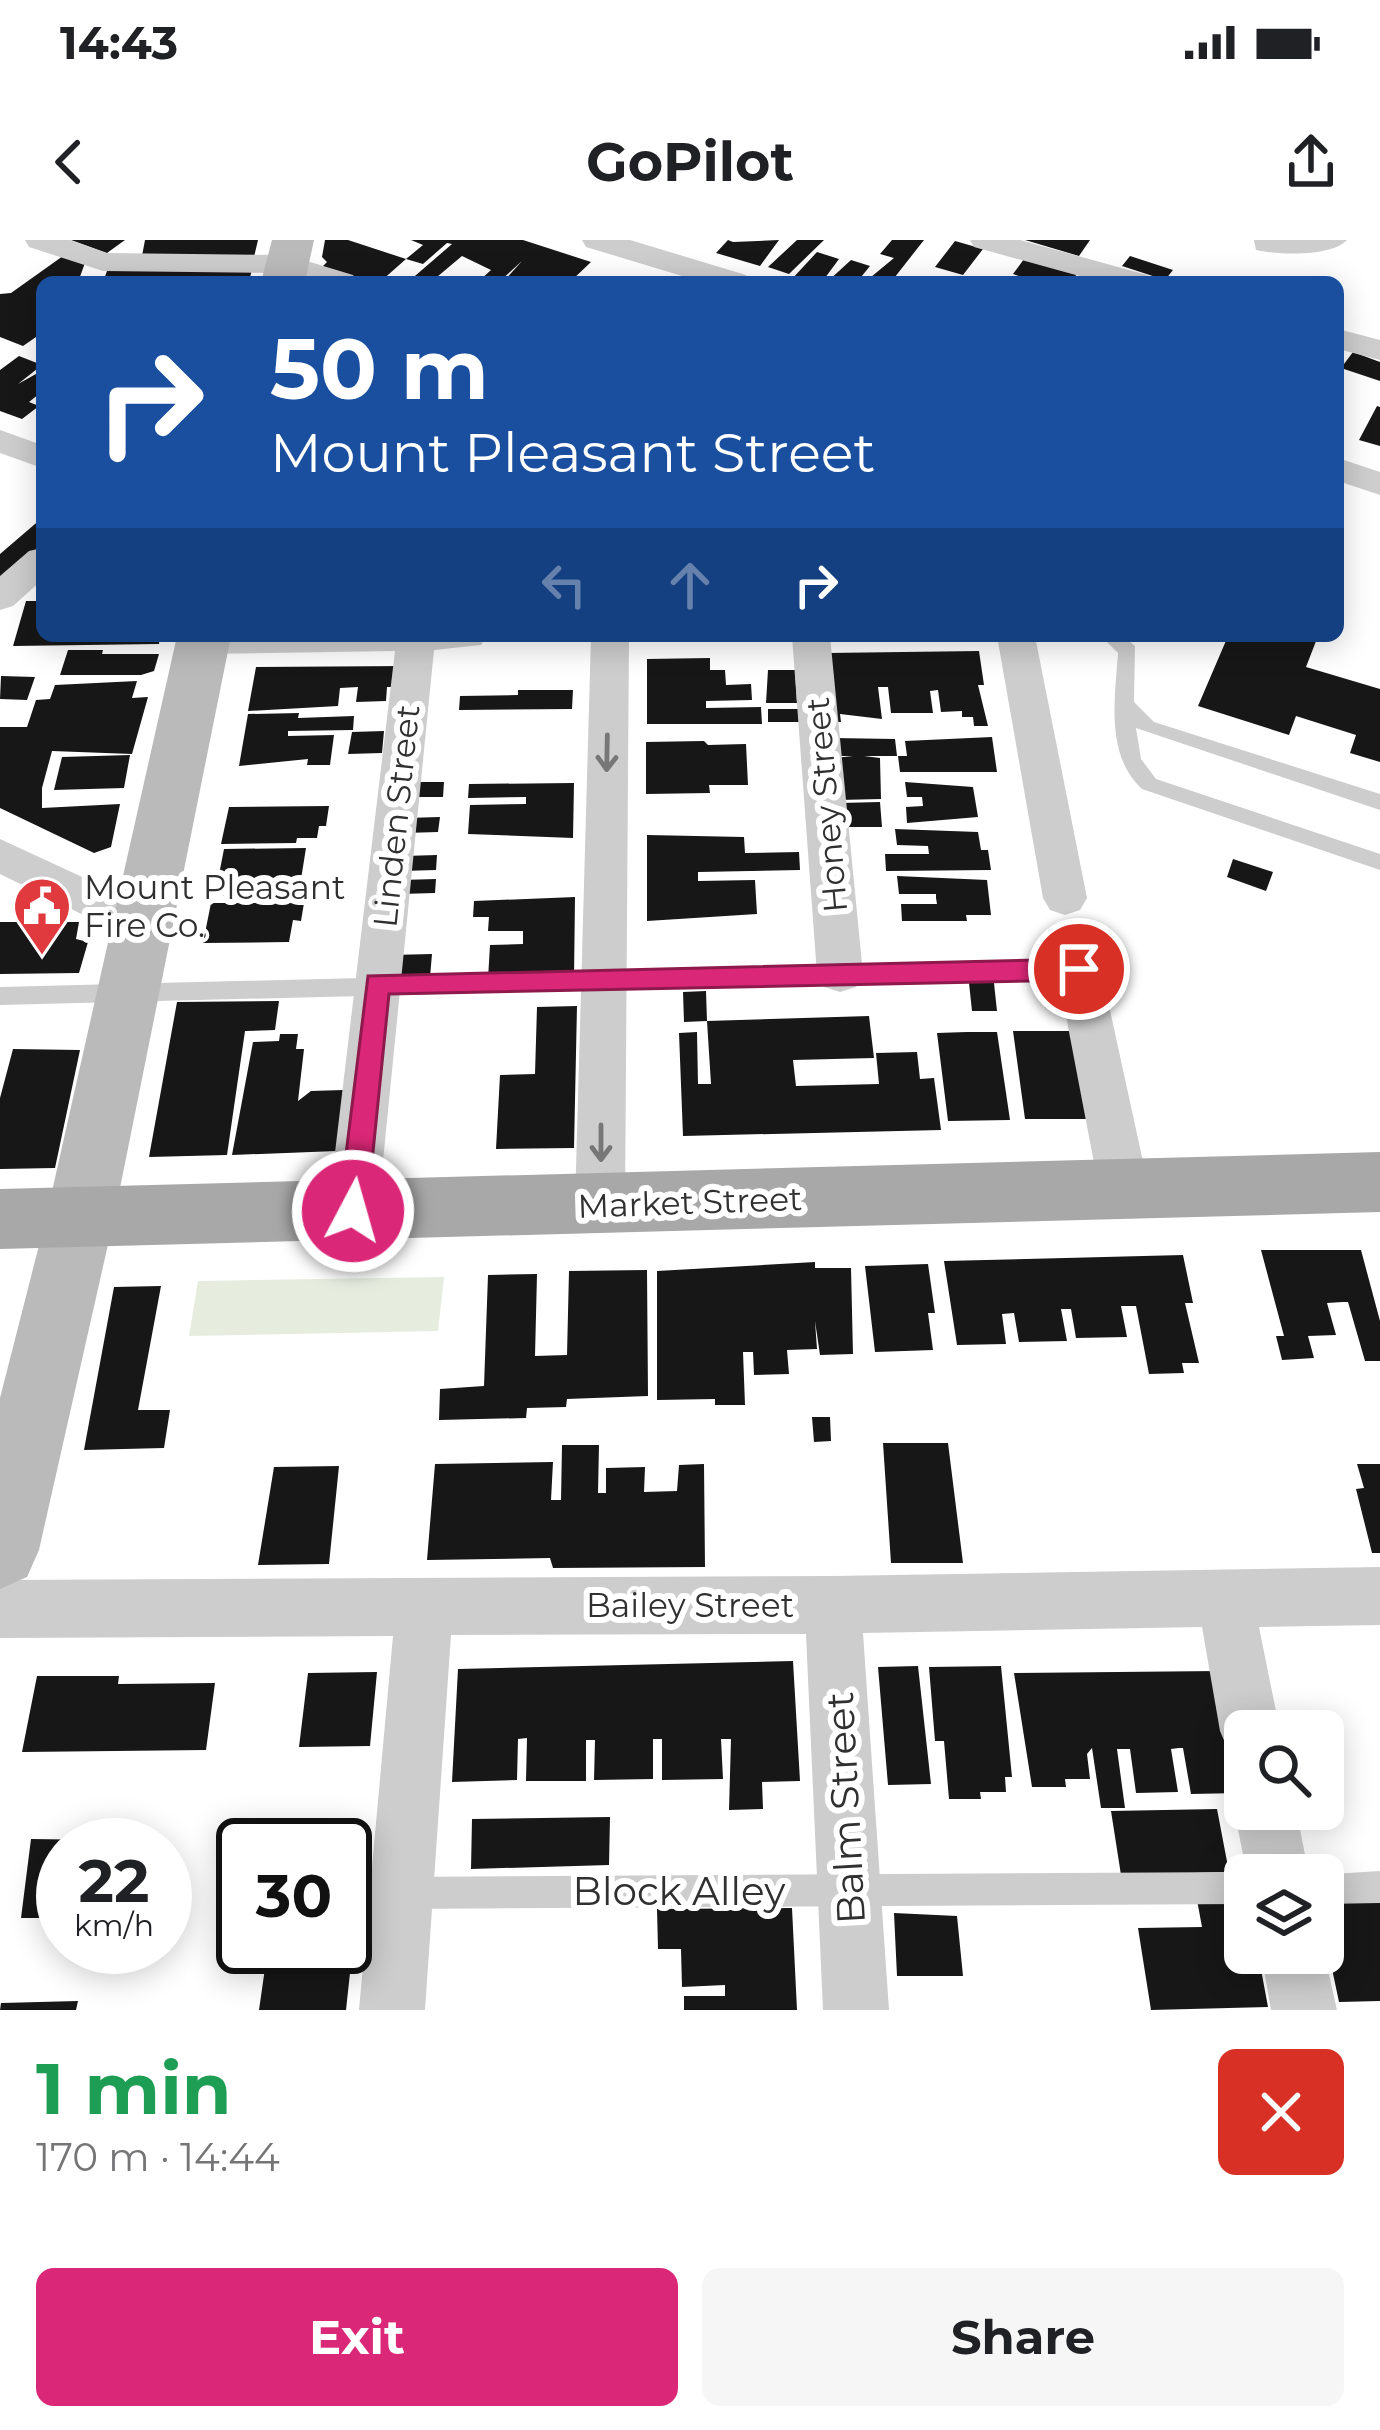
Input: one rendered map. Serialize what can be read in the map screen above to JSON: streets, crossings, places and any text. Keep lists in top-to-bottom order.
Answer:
{
  "streets": {
    "main road": ["Market Street"],
    "street": [
      "Honey Street",
      "Linden Street",
      "Bailey Street",
      "Balm Street"
    ],
    "lane": ["Block Alley"]
  },
  "crossings": [
    ["Linden Street", "Market Street"],
    ["Bailey Street", "Balm Street"],
    ["Balm Street", "Block Alley"]
  ],
  "places": {
    "public building": ["Mount Pleasant Fire Co."]
  },
  "page": {
    "status": "14:43",
    "header": "GoPilot",
    "turn": ["50 m", "Mount Pleasant Street"],
    "speed": "22 km/h",
    "limit": "30",
    "heading": ["1 min", "170 m · 14:44"],
    "buttons": ["Exit", "Share"]
  }
}
